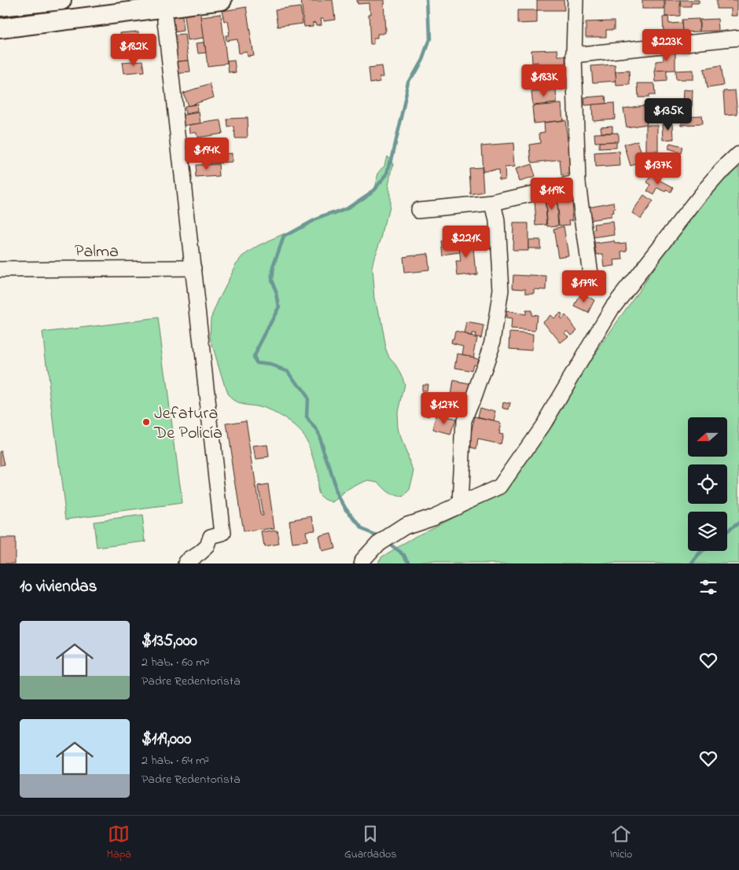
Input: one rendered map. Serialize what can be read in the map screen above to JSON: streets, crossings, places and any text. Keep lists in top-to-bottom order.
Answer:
{
  "streets": {
    "street": ["Palma"]
  },
  "places": ["Jefatura De Policía"],
  "north": "left",
  "page": {
    "price": [
      "$223K",
      "$182K",
      "$183K",
      "$135K",
      "$194K",
      "$137K",
      "$119K",
      "$221K",
      "$179K",
      "$127K"
    ],
    "heading": "10 viviendas",
    "list": [
      {
        "name": "$135,000",
        "note": "2 hab. · 60 m² · Padre Redentorista"
      },
      {
        "name": "$119,000",
        "note": "2 hab. · 64 m² · Padre Redentorista"
      }
    ],
    "tabs": ["Mapa", "Guardados", "Inicio"]
  }
}
